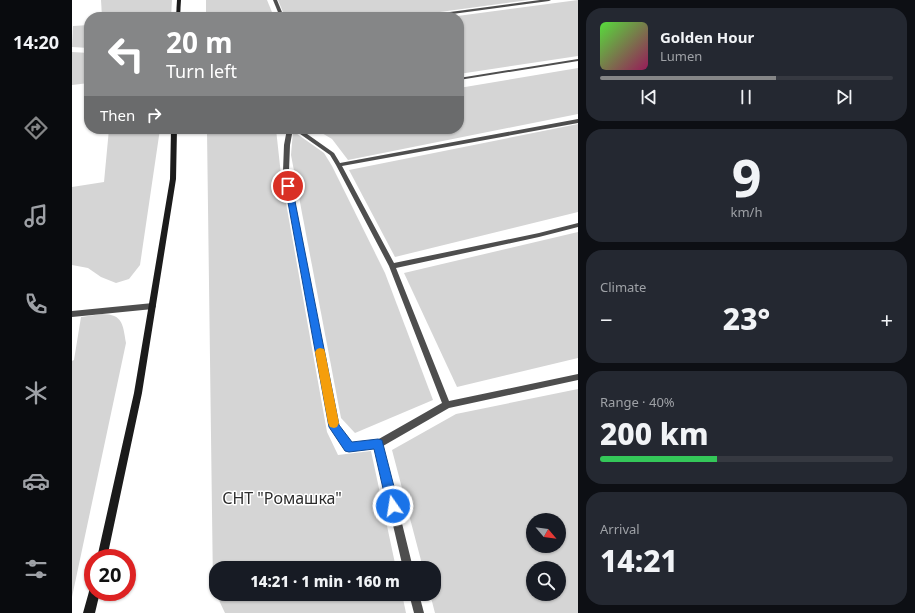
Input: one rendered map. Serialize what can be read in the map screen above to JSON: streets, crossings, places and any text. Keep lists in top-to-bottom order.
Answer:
{
  "parks": ["СНТ \"Ромашка\""],
  "north": "bottom right",
  "page": {
    "tabs": "14:20",
    "turn": ["20 m", "Turn left"],
    "song": ["Golden Hour", "Lumen"],
    "then": "Then",
    "tile": [
      ["9", "km/h"],
      "Climate",
      ["Range · 40%", "200 km"],
      ["Arrival", "14:21"]
    ],
    "heat": ["−", "23°", "+"],
    "limit": "20",
    "trip": "14:21 · 1 min · 160 m"
  }
}
